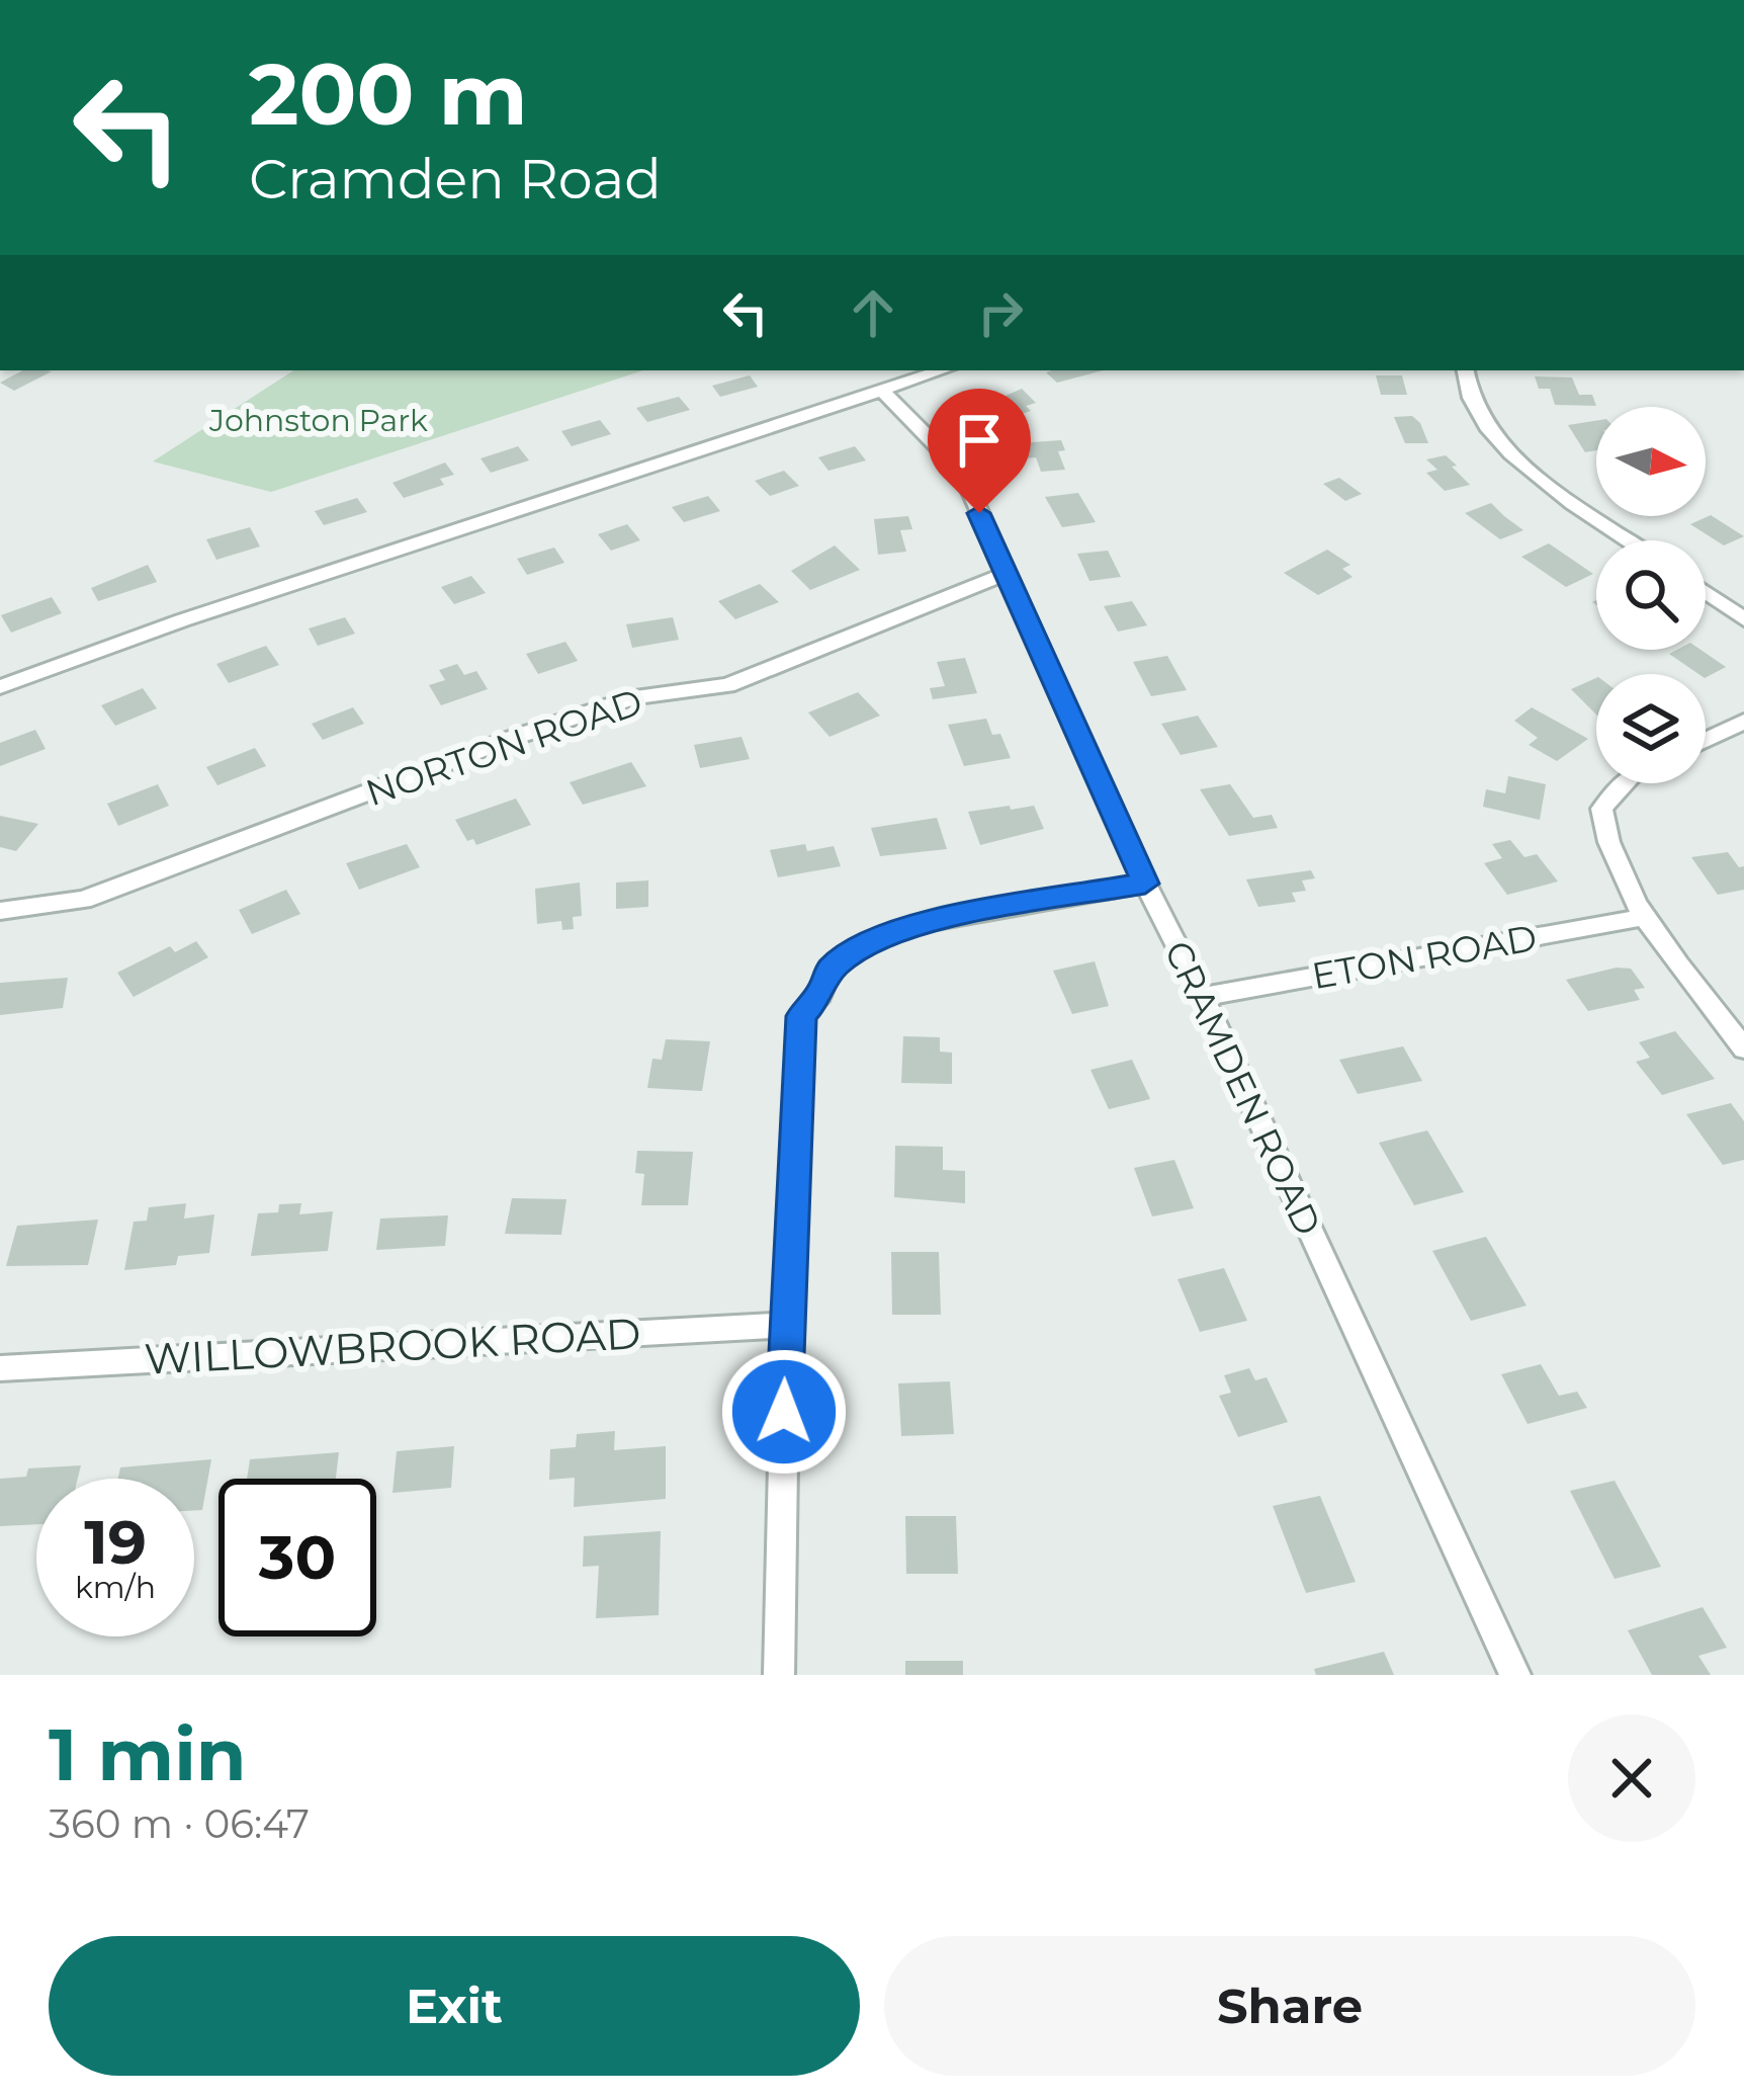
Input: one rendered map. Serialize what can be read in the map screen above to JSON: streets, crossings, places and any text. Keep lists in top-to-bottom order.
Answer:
{
  "streets": {
    "street": [
      "NORTON ROAD",
      "ETON ROAD",
      "CRAMDEN ROAD",
      "WILLOWBROOK ROAD"
    ]
  },
  "crossings": [
    ["NORTON ROAD", "CRAMDEN ROAD"],
    ["ETON ROAD", "CRAMDEN ROAD"]
  ],
  "parks": ["Johnston Park"],
  "north": "right",
  "page": {
    "turn": ["200 m", "Cramden Road"],
    "speed": "19 km/h",
    "limit": "30",
    "heading": ["1 min", "360 m · 06:47"],
    "buttons": ["Exit", "Share"]
  }
}
